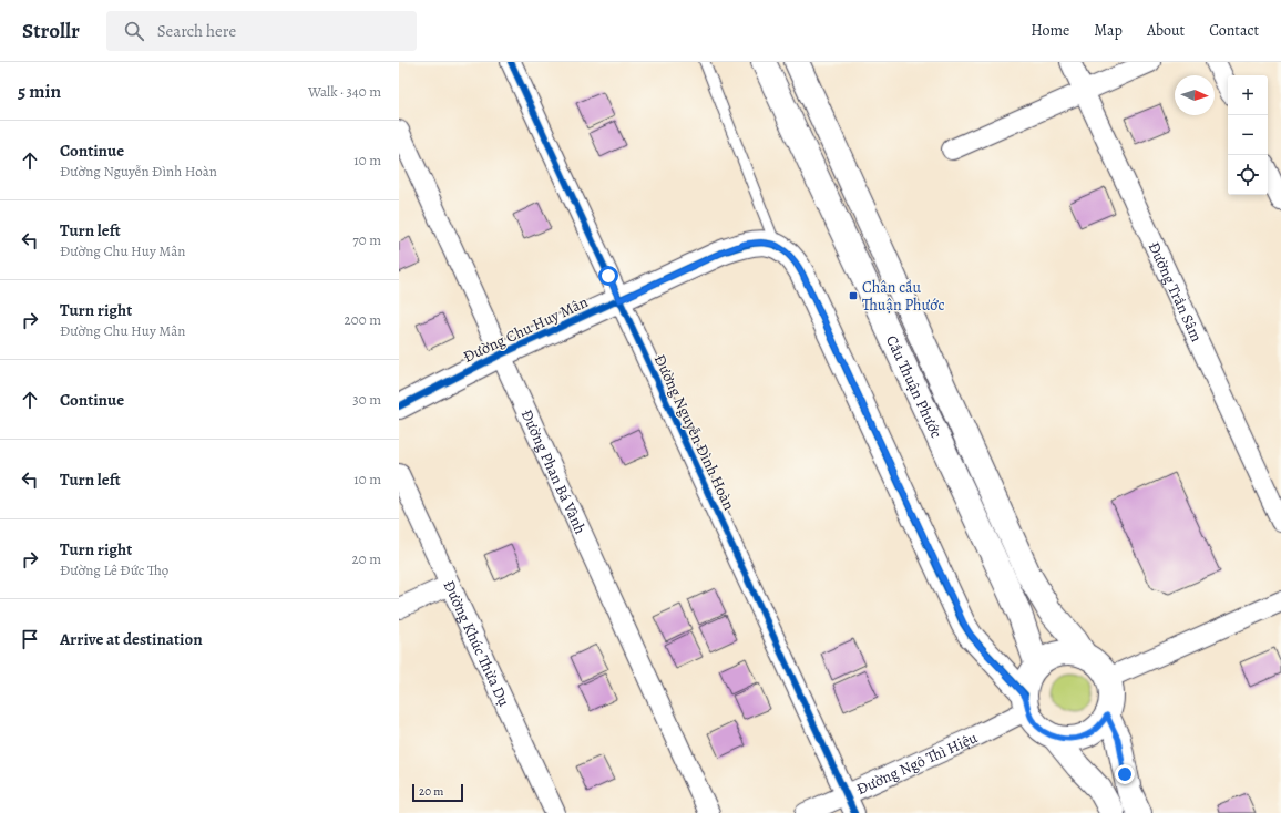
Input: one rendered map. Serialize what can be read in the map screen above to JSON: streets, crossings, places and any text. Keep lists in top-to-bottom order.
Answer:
{
  "streets": {
    "main road": ["Đường Chu Huy Mân", "Cầu Thuận Phước"],
    "street": [
      "Đường Trần Sâm",
      "Đường Nguyễn Đình Hoàn",
      "Đường Phan Bá Vành",
      "Đường Khúc Thừa Dụ",
      "Đường Ngô Thì Hiệu"
    ]
  },
  "crossings": [
    ["Đường Chu Huy Mân", "Đường Nguyễn Đình Hoàn"],
    ["Đường Chu Huy Mân", "Đường Phan Bá Vành"],
    ["Cầu Thuận Phước", "Đường Ngô Thì Hiệu"],
    ["Đường Nguyễn Đình Hoàn", "Đường Ngô Thì Hiệu"]
  ],
  "places": {
    "transit": ["Chân cầu Thuận Phước"]
  },
  "scale_bar": "20 m",
  "north": "right",
  "page": {
    "header": "Strollr",
    "search": "Search here",
    "nav": [
      "Home",
      "Map",
      "About",
      "Contact"
    ],
    "heading": ["5 min", "Walk · 340 m"],
    "map_buttons": ["+", "−"],
    "list": [
      ["Continue", "Đường Nguyễn Đình Hoàn", "10 m"],
      ["Turn left", "Đường Chu Huy Mân", "70 m"],
      ["Turn right", "Đường Chu Huy Mân", "200 m"],
      ["Continue", "30 m"],
      ["Turn left", "10 m"],
      ["Turn right", "Đường Lê Đức Thọ", "20 m"],
      "Arrive at destination"
    ],
    "scale": "20 m"
  }
}
